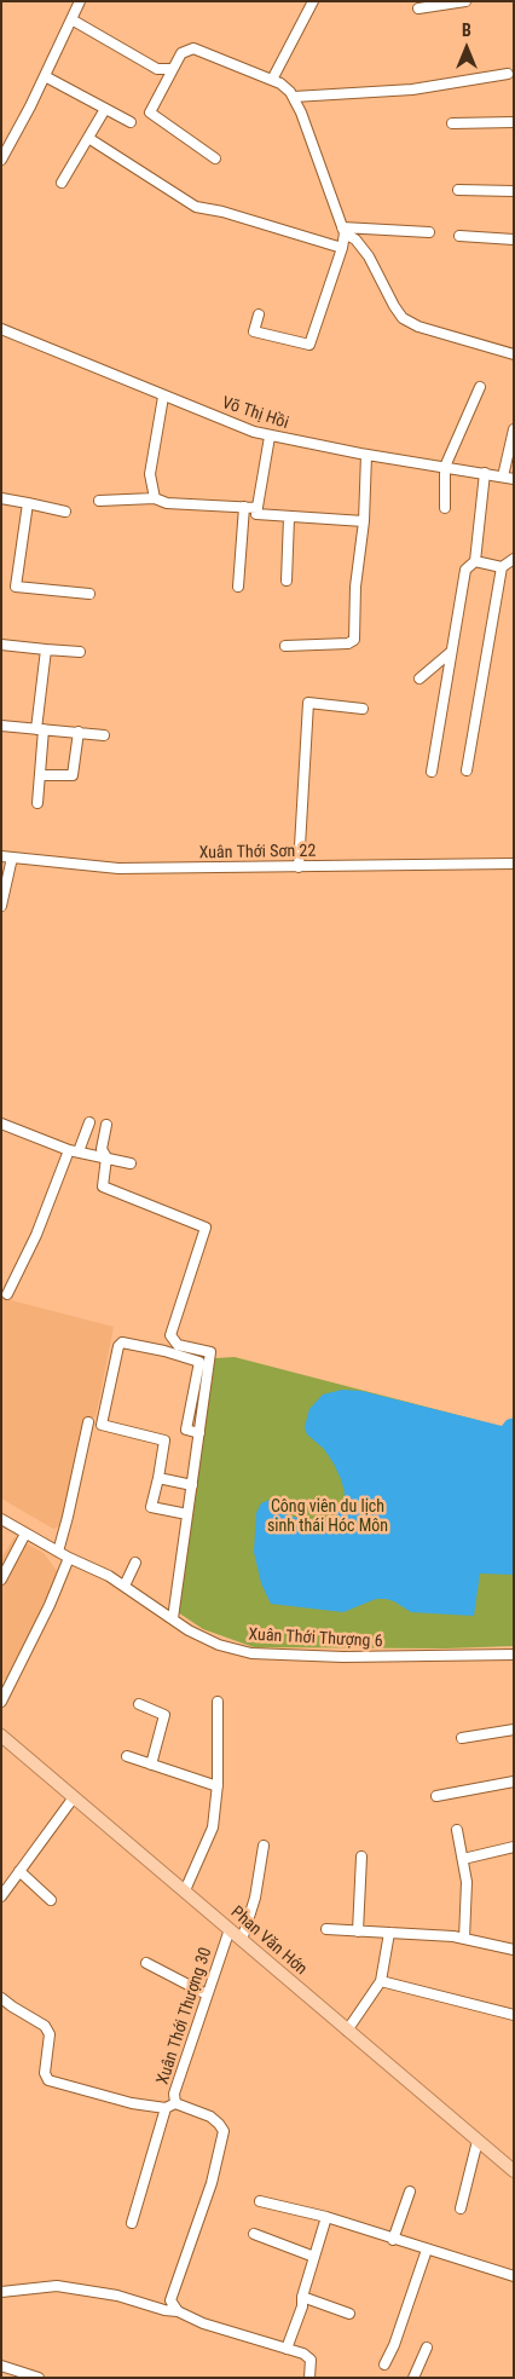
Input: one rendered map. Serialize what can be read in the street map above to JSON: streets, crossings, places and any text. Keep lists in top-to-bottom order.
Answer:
{
  "streets": {
    "main road": ["Phan Văn Hớn"],
    "street": [
      "Võ Thị Hồi",
      "Xuân Thới Sơn 22",
      "Xuân Thới Thượng 6",
      "Xuân Thới Thượng 30"
    ]
  },
  "crossings": [
    ["Phan Văn Hớn", "Xuân Thới Thượng 30"]
  ],
  "parks": ["Công viên du lịch sinh thái Hóc Môn"],
  "north": "top"
}
